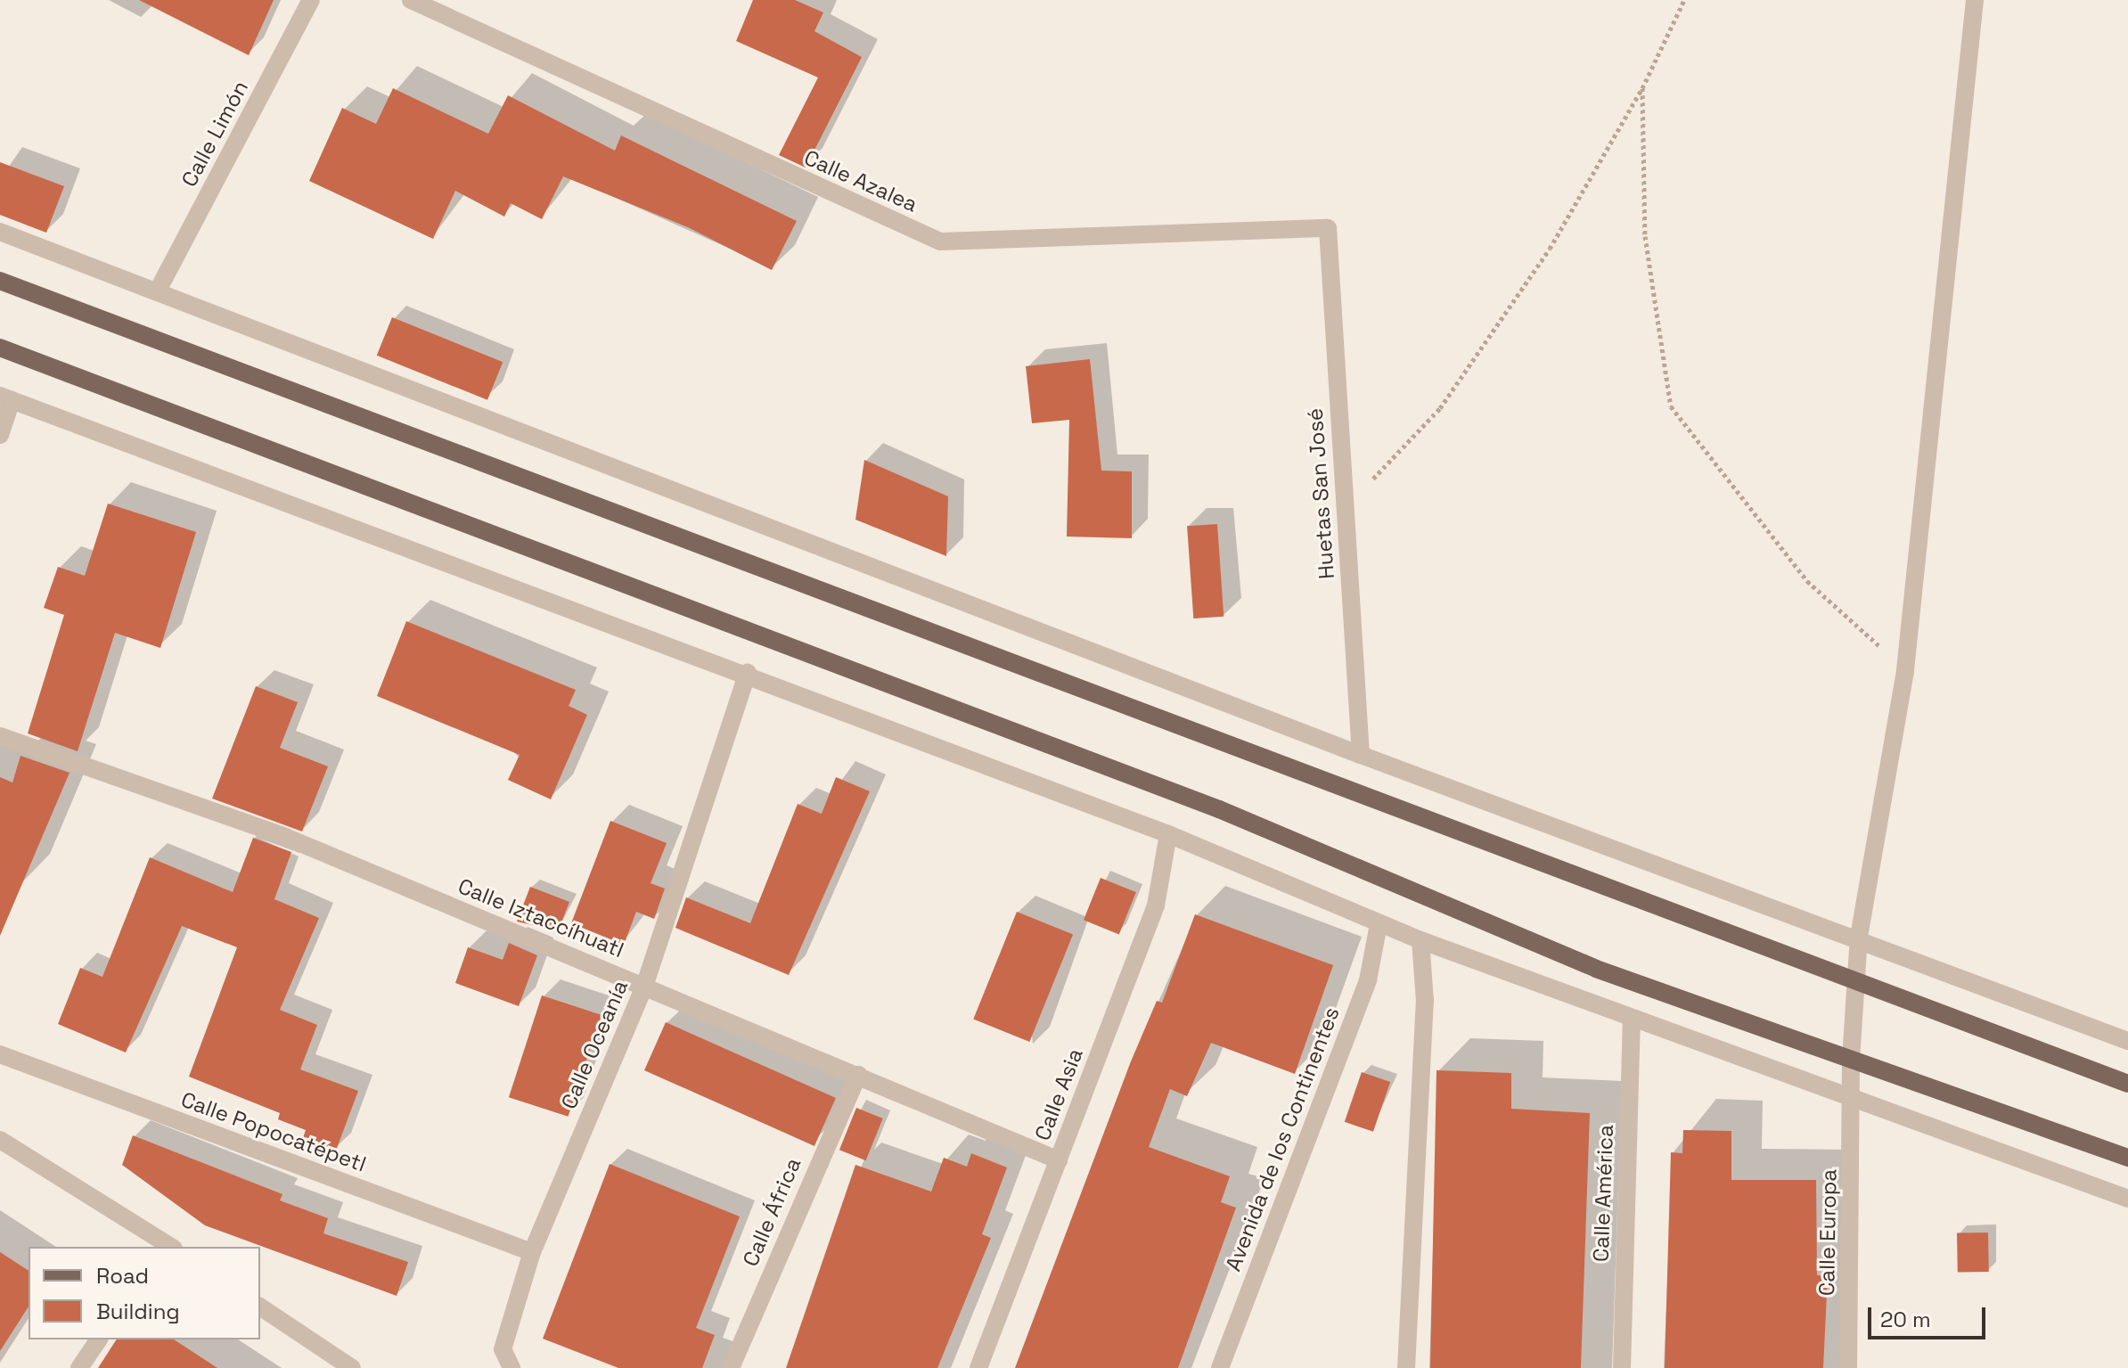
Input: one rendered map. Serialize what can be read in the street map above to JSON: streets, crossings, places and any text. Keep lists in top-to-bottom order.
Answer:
{
  "streets": {
    "street": [
      "Calle Limón",
      "Calle Azalea",
      "Huetas San José",
      "Calle Iztaccíhuatl",
      "Calle Oceanía",
      "Calle Asia",
      "Calle Popocatépetl",
      "Avenida de los Continentes",
      "Calle América",
      "Calle África",
      "Calle Europa"
    ]
  },
  "crossings": [
    ["Calle Azalea", "Huetas San José"],
    ["Calle Iztaccíhuatl", "Calle Oceanía"],
    ["Calle Iztaccíhuatl", "Calle Asia"],
    ["Calle Iztaccíhuatl", "Calle África"],
    ["Calle Oceanía", "Calle Popocatépetl"]
  ],
  "legend": ["Road", "Building"],
  "scale_bar": "20 m"
}
